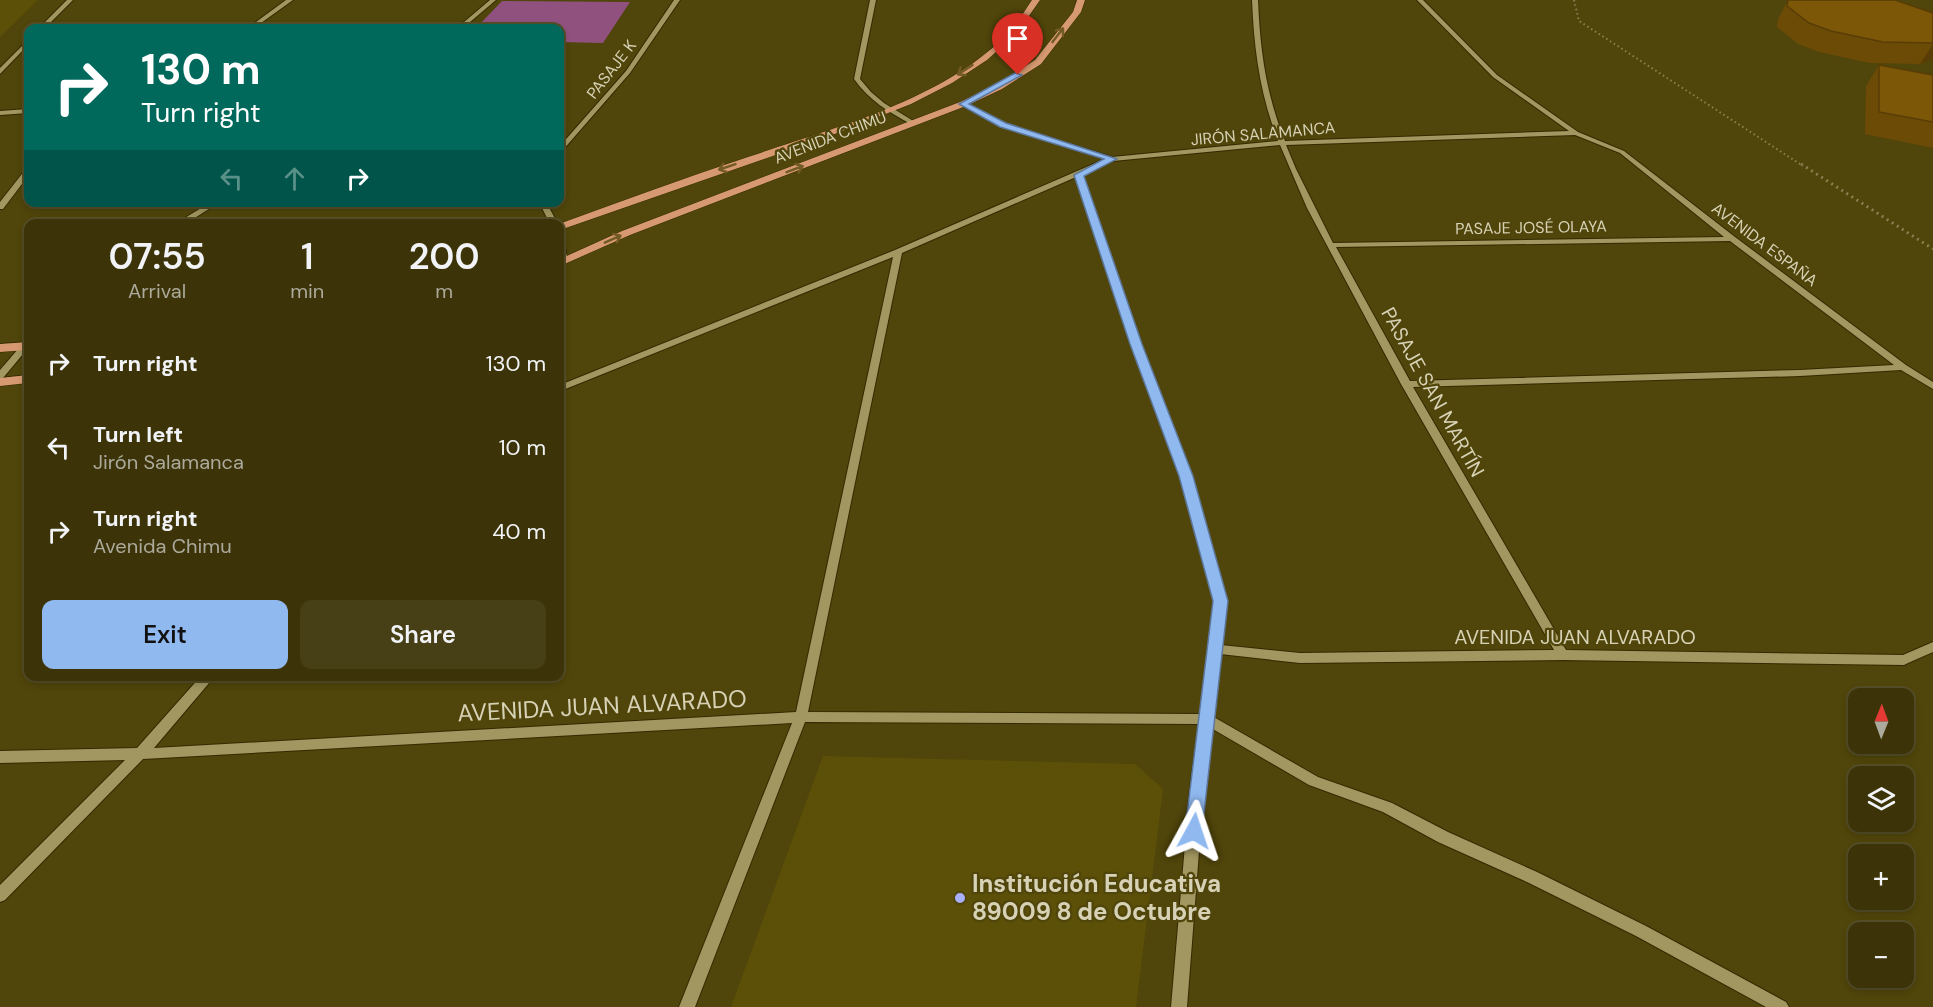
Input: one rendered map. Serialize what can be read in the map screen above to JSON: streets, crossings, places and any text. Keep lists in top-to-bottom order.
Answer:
{
  "streets": {
    "main road": ["AVENIDA CHIMU"],
    "street": [
      "PASAJE K",
      "JIRÓN SALAMANCA",
      "PASAJE JOSÉ OLAYA",
      "AVENIDA ESPAÑA",
      "PASAJE SAN MARTÍN",
      "AVENIDA JUAN ALVARADO"
    ]
  },
  "crossings": [
    ["JIRÓN SALAMANCA", "AVENIDA CHIMU"],
    ["JIRÓN SALAMANCA", "AVENIDA ESPAÑA"],
    ["JIRÓN SALAMANCA", "PASAJE SAN MARTÍN"],
    ["PASAJE JOSÉ OLAYA", "AVENIDA ESPAÑA"],
    ["PASAJE JOSÉ OLAYA", "PASAJE SAN MARTÍN"],
    ["PASAJE SAN MARTÍN", "AVENIDA JUAN ALVARADO"]
  ],
  "places": ["Institución Educativa 89009 8 de Octubre"],
  "north": "top",
  "page": {
    "turn": ["130 m", "Turn right"],
    "eta": [
      "07:55",
      "Arrival",
      "1",
      "min",
      "200",
      "m"
    ],
    "list": [
      {
        "name": "Turn right",
        "value": "130 m"
      },
      {
        "name": "Turn left",
        "note": "Jirón Salamanca",
        "value": "10 m"
      },
      {
        "name": "Turn right",
        "note": "Avenida Chimu",
        "value": "40 m"
      }
    ],
    "buttons": ["Exit", "Share"],
    "map_buttons": ["+", "−"]
  }
}
